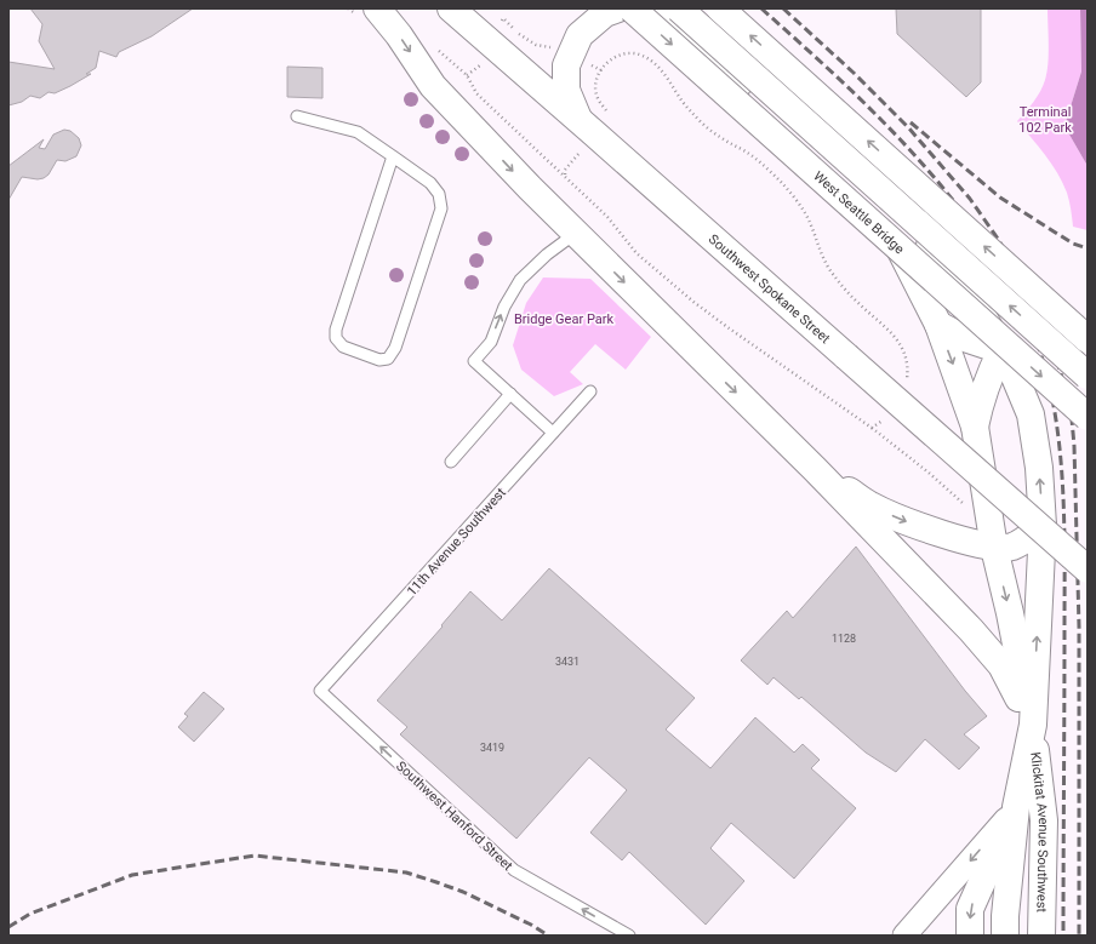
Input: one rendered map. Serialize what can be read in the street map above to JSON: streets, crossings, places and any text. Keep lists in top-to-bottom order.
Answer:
{
  "streets": {
    "main road": ["West Seattle Bridge", "Southwest Spokane Street", "Klickitat Avenue Southwest"],
    "lane": ["11th Avenue Southwest", "Southwest Hanford Street"]
  },
  "crossings": [
    ["11th Avenue Southwest", "Southwest Hanford Street"]
  ],
  "one_way": ["Southwest Hanford Street"],
  "parks": ["Terminal 102 Park", "Bridge Gear Park"],
  "house_numbers": ["1128", "3431", "3419"]
}
